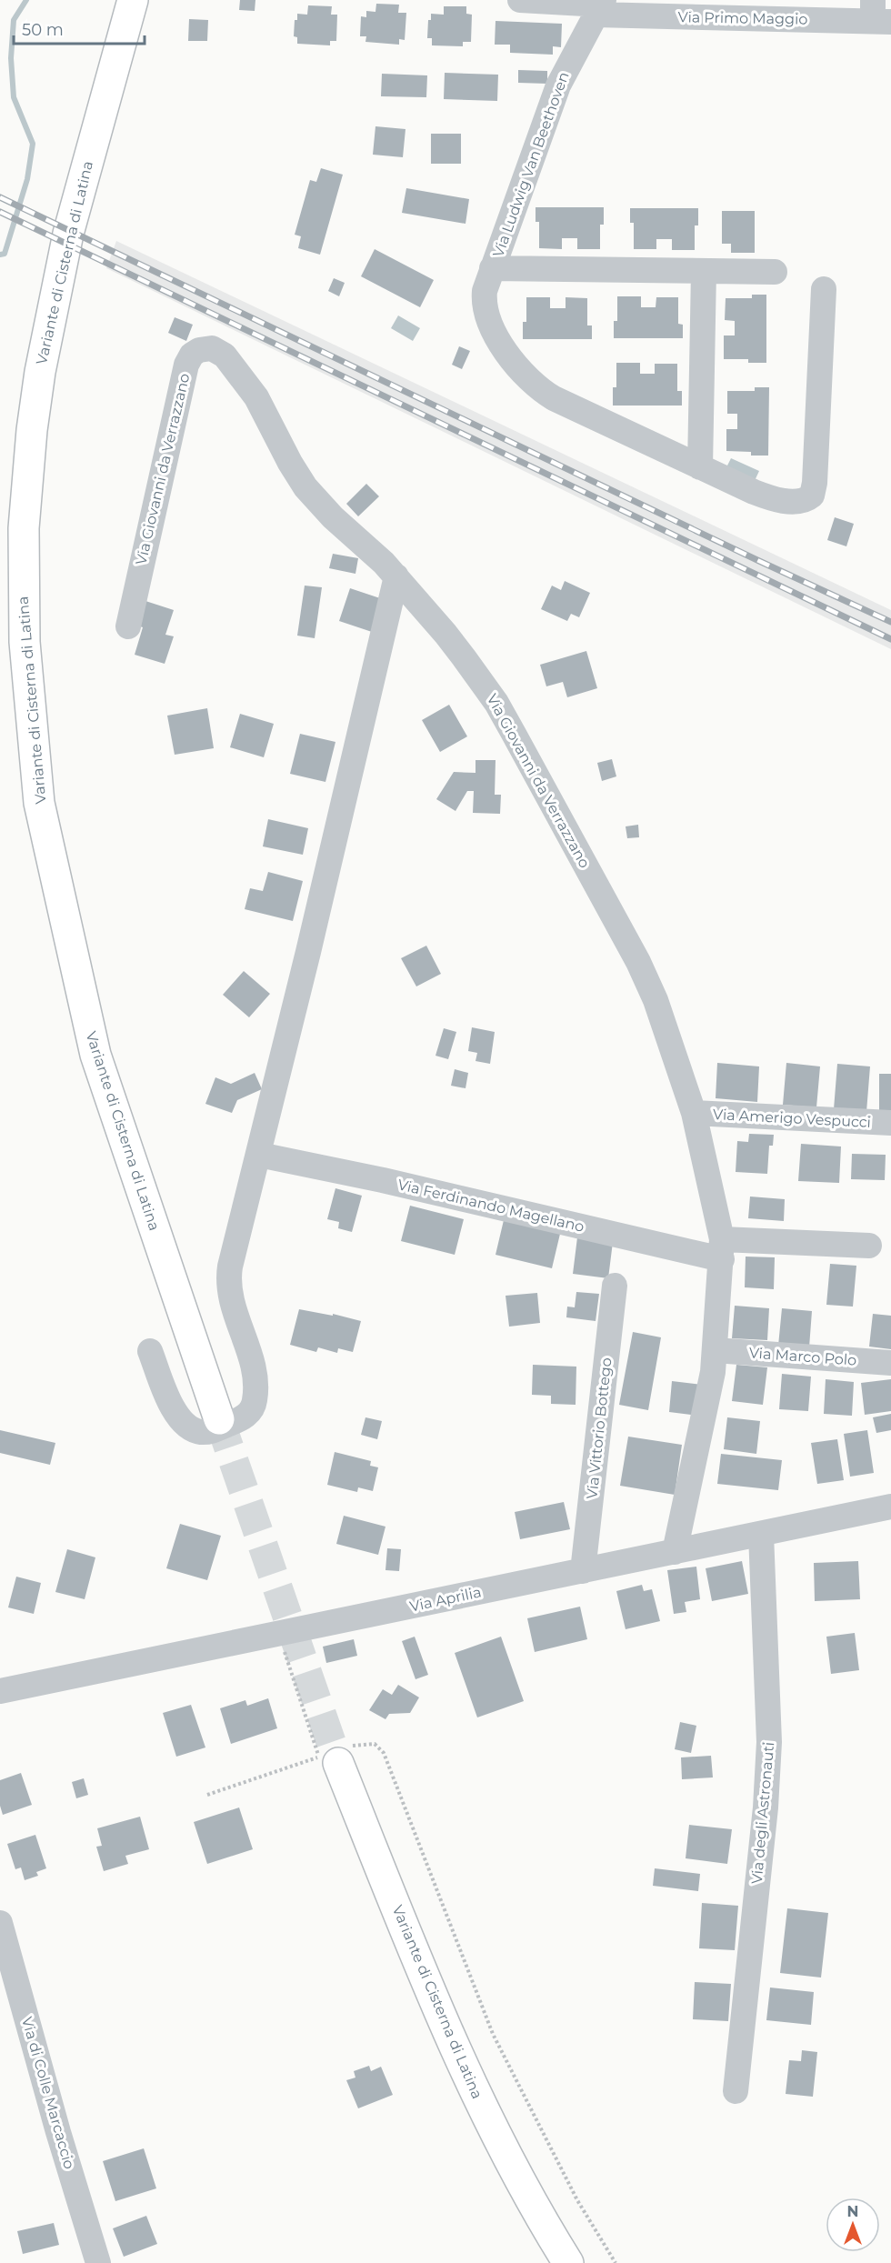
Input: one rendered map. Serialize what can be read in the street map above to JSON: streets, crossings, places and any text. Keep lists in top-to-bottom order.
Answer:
{
  "streets": {
    "main road": ["Variante di Cisterna di Latina"],
    "street": [
      "Via Primo Maggio",
      "Via Ludwig Van Beethoven",
      "Via Giovanni da Verrazzano",
      "Via Amerigo Vespucci",
      "Via Ferdinando Magellano",
      "Via Marco Polo",
      "Via Vittorio Bottego",
      "Via Aprilia",
      "Via degli Astronauti",
      "Via di Colle Marcaccio"
    ]
  },
  "crossings": [
    ["Via Primo Maggio", "Via Ludwig Van Beethoven"],
    ["Via Giovanni da Verrazzano", "Via Amerigo Vespucci"],
    ["Via Giovanni da Verrazzano", "Via Ferdinando Magellano"],
    ["Via Giovanni da Verrazzano", "Via Marco Polo"],
    ["Via Giovanni da Verrazzano", "Via Aprilia"],
    ["Via Vittorio Bottego", "Via Aprilia"],
    ["Via Aprilia", "Via degli Astronauti"]
  ],
  "scale_bar": "50 m",
  "north": "top"
}
